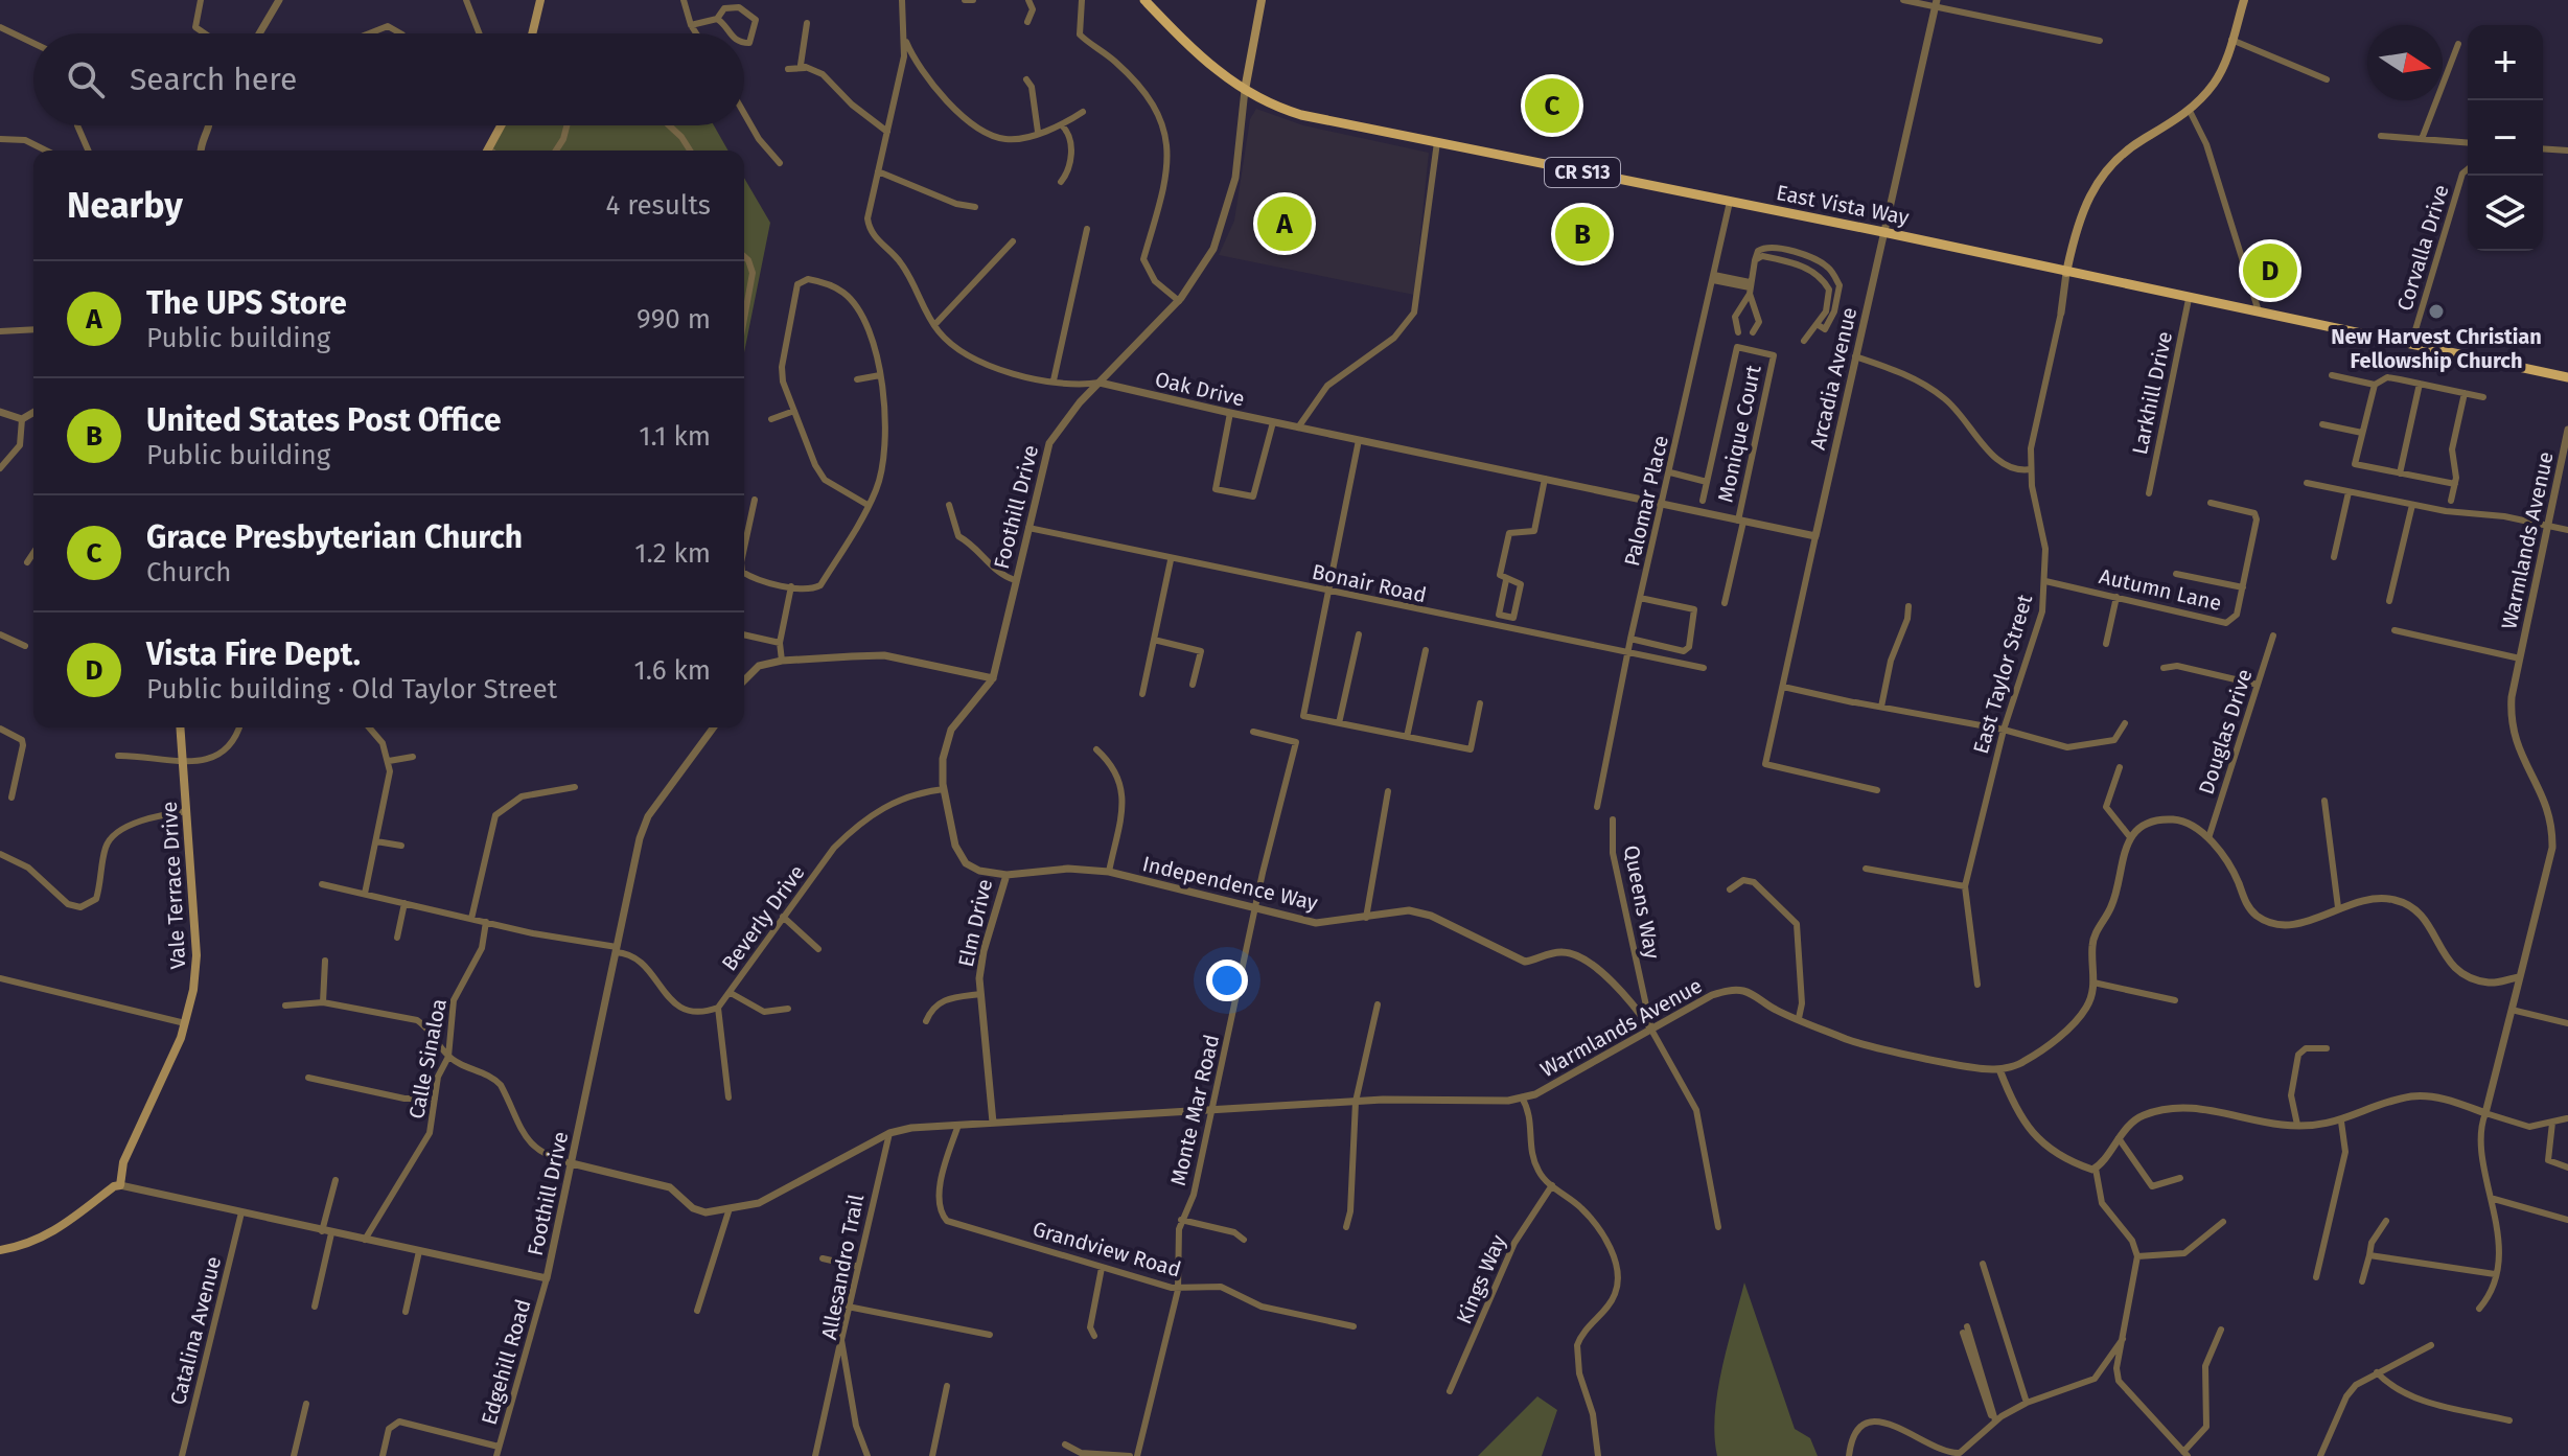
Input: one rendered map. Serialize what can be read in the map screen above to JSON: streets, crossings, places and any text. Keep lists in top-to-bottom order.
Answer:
{
  "streets": {
    "main road": ["CR S13", "East Vista Way", "Vale Terrace Drive"],
    "street": [
      "Corvalla Drive",
      "Arcadia Avenue",
      "Oak Drive",
      "Larkhill Drive",
      "Monique Court",
      "Palomar Place",
      "Foothill Drive",
      "Warmlands Avenue",
      "Bonair Road",
      "Autumn Lane",
      "East Taylor Street",
      "Douglas Drive",
      "Independence Way",
      "Queens Way",
      "Beverly Drive",
      "Elm Drive",
      "Calle Sinaloa",
      "Monte Mar Road",
      "Grandview Road",
      "Allesandro Trail",
      "Kings Way",
      "Catalina Avenue",
      "Edgehill Road"
    ]
  },
  "crossings": [
    ["East Vista Way", "Corvalla Drive"],
    ["East Vista Way", "Arcadia Avenue"],
    ["East Vista Way", "Larkhill Drive"],
    ["East Vista Way", "Palomar Place"],
    ["East Vista Way", "Foothill Drive"],
    ["East Vista Way", "East Taylor Street"],
    ["Arcadia Avenue", "Oak Drive"],
    ["Oak Drive", "Monique Court"],
    ["Oak Drive", "Palomar Place"],
    ["Oak Drive", "Foothill Drive"],
    ["Palomar Place", "Bonair Road"],
    ["Foothill Drive", "Warmlands Avenue"],
    ["Foothill Drive", "Bonair Road"],
    ["Foothill Drive", "Vale Terrace Drive"],
    ["Foothill Drive", "Elm Drive"],
    ["Foothill Drive", "Calle Sinaloa"],
    ["Foothill Drive", "Catalina Avenue"],
    ["Foothill Drive", "Edgehill Road"],
    ["Warmlands Avenue", "Independence Way"],
    ["Warmlands Avenue", "Queens Way"],
    ["Warmlands Avenue", "Elm Drive"],
    ["Warmlands Avenue", "Calle Sinaloa"],
    ["Warmlands Avenue", "Monte Mar Road"],
    ["Warmlands Avenue", "Grandview Road"],
    ["Warmlands Avenue", "Allesandro Trail"],
    ["Autumn Lane", "East Taylor Street"],
    ["Independence Way", "Queens Way"],
    ["Independence Way", "Elm Drive"],
    ["Independence Way", "Monte Mar Road"],
    ["Beverly Drive", "Elm Drive"],
    ["Monte Mar Road", "Grandview Road"]
  ],
  "places": ["New Harvest Christian Fellowship Church"],
  "north": "right",
  "page": {
    "map_buttons": ["+", "−"],
    "search": "Search here",
    "pins": [
      "C",
      "A",
      "B",
      "D"
    ],
    "heading": ["Nearby", "4 results"],
    "list": [
      {
        "mark": "A",
        "name": "The UPS Store",
        "note": "Public building",
        "value": "990 m"
      },
      {
        "mark": "B",
        "name": "United States Post Office",
        "note": "Public building",
        "value": "1.1 km"
      },
      {
        "mark": "C",
        "name": "Grace Presbyterian Church",
        "note": "Church",
        "value": "1.2 km"
      },
      {
        "mark": "D",
        "name": "Vista Fire Dept.",
        "note": "Public building · Old Taylor Street",
        "value": "1.6 km"
      }
    ]
  }
}
